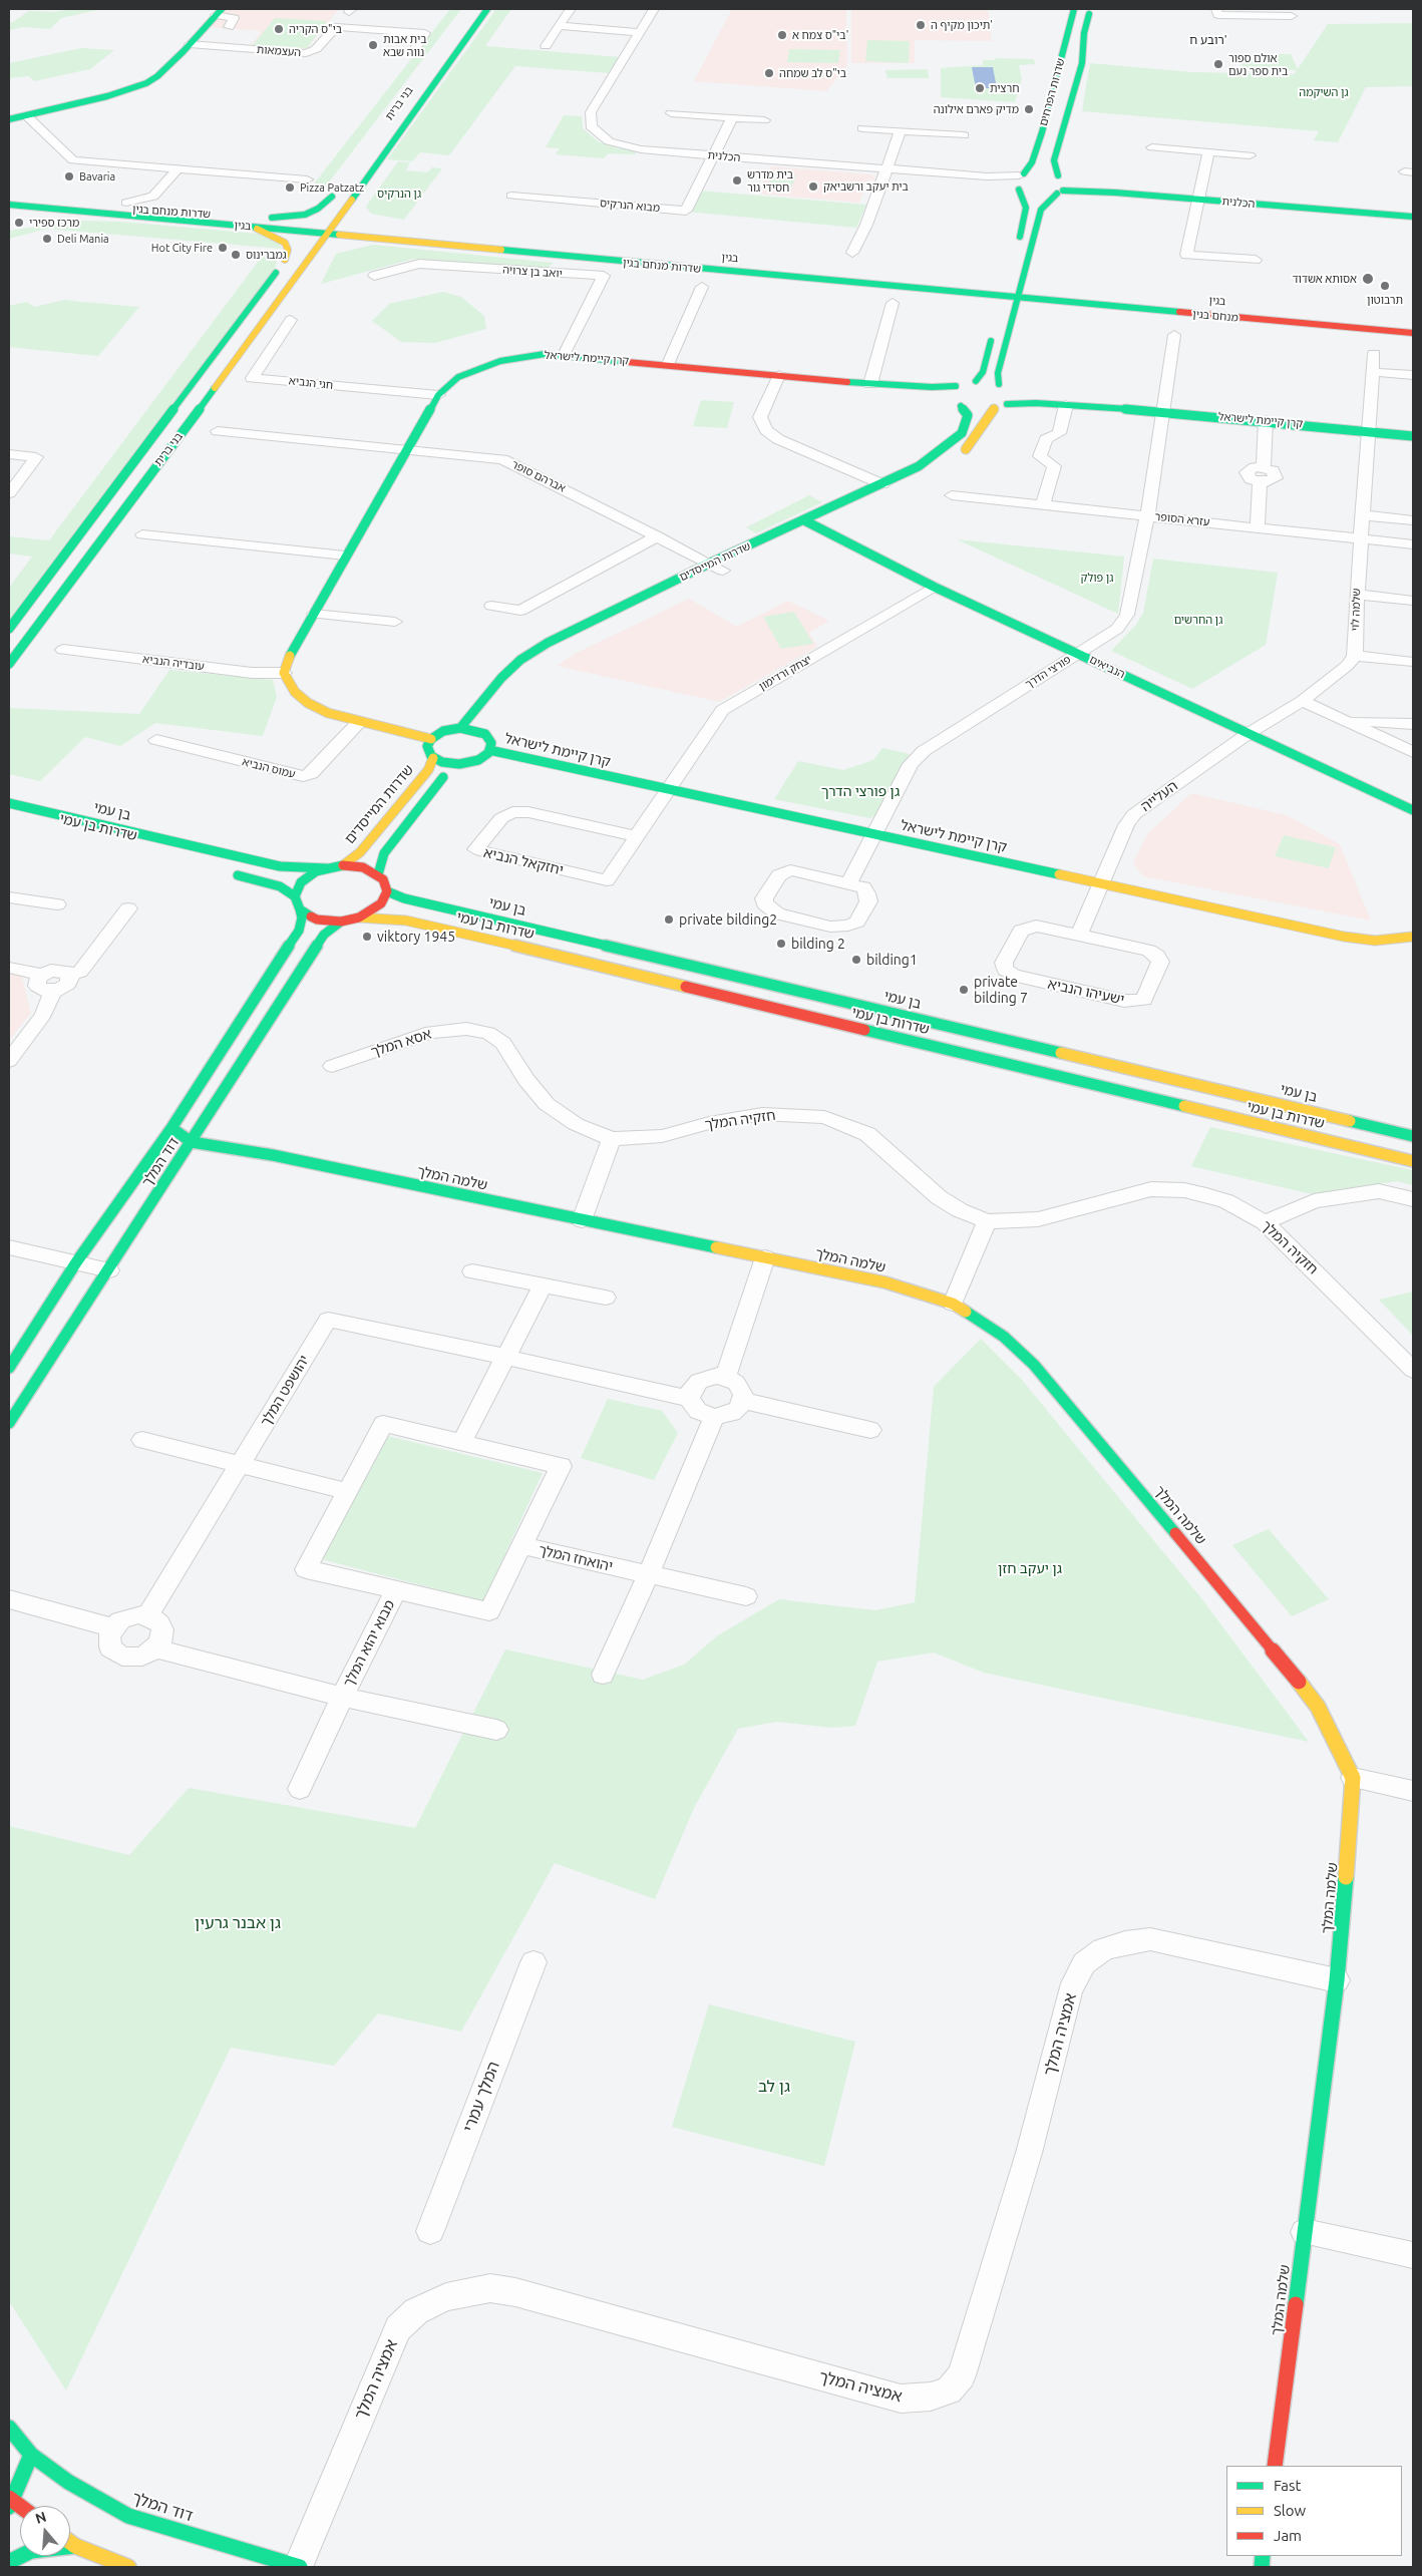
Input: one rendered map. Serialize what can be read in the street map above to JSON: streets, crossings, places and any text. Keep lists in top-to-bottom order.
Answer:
{
  "streets": {
    "street": [
      "העצמאות",
      "שדרות הפרחים",
      "בני ברית",
      "הכלנית",
      "מבוא הנרקיס",
      "שדרות מנחם בגין",
      "בגין",
      "יואב בן צרויה",
      "מנחם בגין",
      "קרן קיימת לישראל",
      "חגי הנביא",
      "אברהם סופר",
      "עזרא הסופר",
      "שדרות המייסדים",
      "שלמה לוי",
      "עובדיה הנביא",
      "הנביאים",
      "פורצי הדרך",
      "יצחק ורדימון",
      "עמוס הנביא",
      "העלייה",
      "בן עמי",
      "שדרות בן עמי",
      "יחזקאל הנביא",
      "ישעיהו הנביא",
      "אסא המלך",
      "חזקיה המלך",
      "דוד המלך",
      "שלמה המלך",
      "יהושפט המלך",
      "יהואחז המלך",
      "מבוא יהוא המלך",
      "אמציה המלך",
      "המלך עמרי"
    ]
  },
  "crossings": [
    ["שדרות הפרחים", "הכלנית"],
    ["בני ברית", "שדרות מנחם בגין"],
    ["בני ברית", "בגין"],
    ["הכלנית", "מבוא הנרקיס"],
    ["שדרות מנחם בגין", "בגין"],
    ["שדרות מנחם בגין", "מנחם בגין"],
    ["יואב בן צרויה", "קרן קיימת לישראל"],
    ["קרן קיימת לישראל", "חגי הנביא"],
    ["קרן קיימת לישראל", "אברהם סופר"],
    ["קרן קיימת לישראל", "שדרות המייסדים"],
    ["קרן קיימת לישראל", "שלמה לוי"],
    ["קרן קיימת לישראל", "עובדיה הנביא"],
    ["קרן קיימת לישראל", "פורצי הדרך"],
    ["קרן קיימת לישראל", "יצחק ורדימון"],
    ["קרן קיימת לישראל", "העלייה"],
    ["קרן קיימת לישראל", "יחזקאל הנביא"],
    ["אברהם סופר", "שדרות המייסדים"],
    ["עזרא הסופר", "שלמה לוי"],
    ["עזרא הסופר", "פורצי הדרך"],
    ["שדרות המייסדים", "הנביאים"],
    ["שדרות המייסדים", "בן עמי"],
    ["שדרות המייסדים", "שדרות בן עמי"],
    ["שדרות המייסדים", "דוד המלך"],
    ["הנביאים", "פורצי הדרך"],
    ["הנביאים", "יצחק ורדימון"],
    ["הנביאים", "העלייה"],
    ["יצחק ורדימון", "יחזקאל הנביא"],
    ["בן עמי", "שדרות בן עמי"],
    ["בן עמי", "דוד המלך"],
    ["שדרות בן עמי", "דוד המלך"],
    ["אסא המלך", "חזקיה המלך"],
    ["דוד המלך", "שלמה המלך"],
    ["דוד המלך", "אמציה המלך"],
    ["שלמה המלך", "אמציה המלך"],
    ["יהושפט המלך", "מבוא יהוא המלך"],
    ["יהואחז המלך", "מבוא יהוא המלך"]
  ],
  "districts": ["רובע ח'"],
  "parks": [
    "גן השיקמה",
    "גן הנרקיס",
    "גן פולק",
    "גן החרשים",
    "גן פורצי הדרך",
    "גן יעקב חזן",
    "גן אבנר גרעין",
    "גן לב"
  ],
  "places": [
    "תיכון מקיף ה'",
    "בי\"ס הקריה",
    "בי\"ס צמח א'",
    "בית אבות נווה שבא",
    "אולם ספור בית ספר נעם",
    "בי\"ס לב שמחה",
    "חרצית",
    "מדיק פארם אילונה",
    "Bavaria",
    "בית מדרש חסידי גור",
    "בית יעקב ורשביאק",
    "Pizza Patzatz",
    "מרכז ספירי",
    "Deli Mania",
    "Hot City Fire",
    "גמברינוס",
    "אסותא אשדוד",
    "תרבוטון",
    "private bilding2",
    "viktory 1945",
    "bilding 2",
    "bilding1",
    "private bilding 7"
  ],
  "legend": ["Fast", "Slow", "Jam"],
  "north": "top"
}
